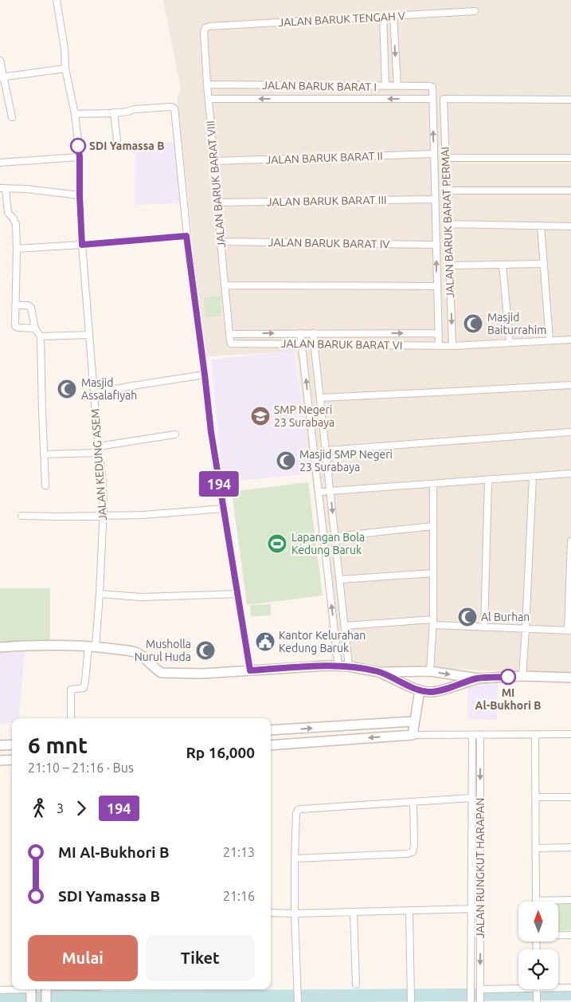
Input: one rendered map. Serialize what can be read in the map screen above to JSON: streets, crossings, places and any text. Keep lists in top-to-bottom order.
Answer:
{
  "streets": {
    "street": [
      "JALAN BARUK TENGAH V",
      "JALAN BARUK BARAT I",
      "JALAN BARUK BARAT II",
      "JALAN BARUK BARAT VIII",
      "JALAN BARUK BARAT III",
      "JALAN BARUK BARAT PERMAI",
      "JALAN BARUK BARAT IV",
      "JALAN BARUK BARAT VI",
      "JALAN KEDUNG ASEM",
      "JALAN RUNGKUT HARAPAN"
    ]
  },
  "crossings": [
    ["JALAN BARUK TENGAH V", "JALAN BARUK BARAT VIII"],
    ["JALAN BARUK BARAT I", "JALAN BARUK BARAT VIII"],
    ["JALAN BARUK BARAT I", "JALAN BARUK BARAT PERMAI"],
    ["JALAN BARUK BARAT II", "JALAN BARUK BARAT VIII"],
    ["JALAN BARUK BARAT II", "JALAN BARUK BARAT PERMAI"],
    ["JALAN BARUK BARAT VIII", "JALAN BARUK BARAT III"],
    ["JALAN BARUK BARAT VIII", "JALAN BARUK BARAT IV"],
    ["JALAN BARUK BARAT VIII", "JALAN BARUK BARAT VI"],
    ["JALAN BARUK BARAT III", "JALAN BARUK BARAT PERMAI"],
    ["JALAN BARUK BARAT PERMAI", "JALAN BARUK BARAT IV"],
    ["JALAN BARUK BARAT PERMAI", "JALAN BARUK BARAT VI"]
  ],
  "places": {
    "other": ["SDI Yamassa B", "MI Al-Bukhori B"],
    "mosque": [
      "Masjid Baiturrahim",
      "Masjid Assalafiyah",
      "Masjid SMP Negeri 23 Surabaya",
      "Al Burhan",
      "Musholla Nurul Huda"
    ],
    "school or university": ["SMP Negeri 23 Surabaya"],
    "sports": ["Lapangan Bola Kedung Baruk"],
    "public building": ["Kantor Kelurahan Kedung Baruk"]
  },
  "lines": ["bus line 194"],
  "north": "top",
  "page": {
    "on_map": "194",
    "heading": ["6 mnt", "21:10 – 21:16 · Bus", "Rp 16,000"],
    "legs": ["3", "194"],
    "list": [
      {
        "name": "MI Al-Bukhori B",
        "value": "21:13"
      },
      {
        "name": "SDI Yamassa B",
        "value": "21:16"
      }
    ],
    "buttons": ["Mulai", "Tiket"]
  }
}
